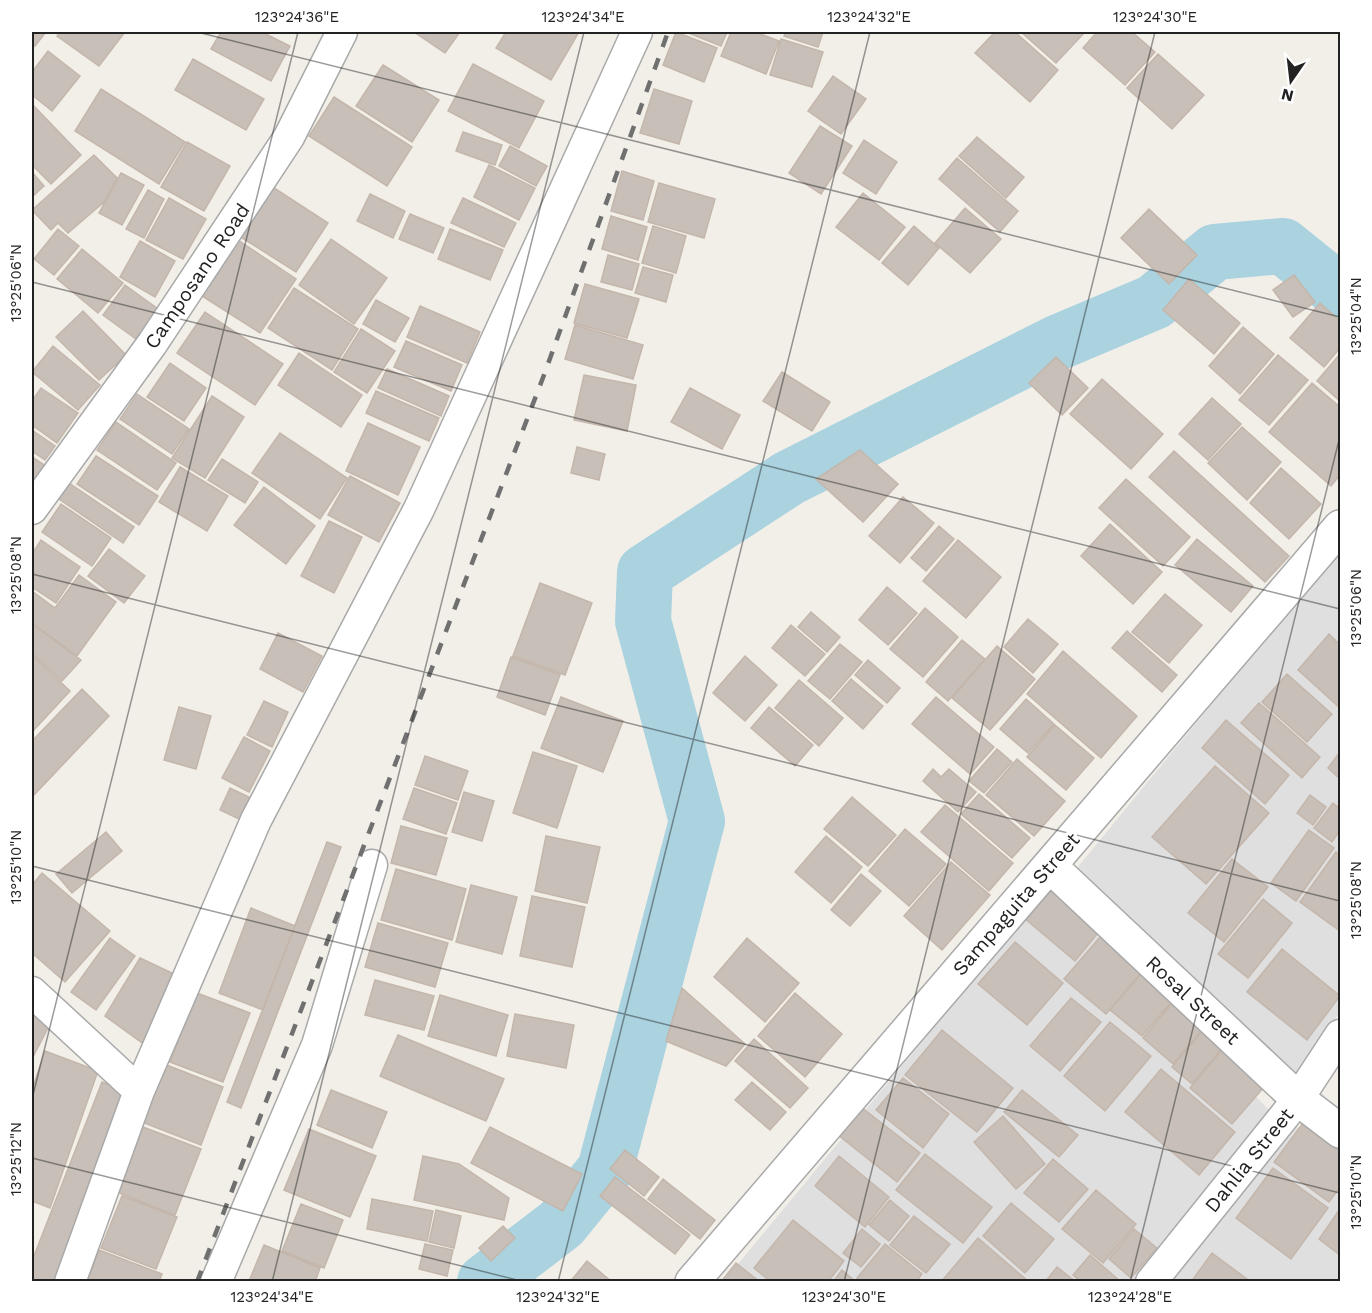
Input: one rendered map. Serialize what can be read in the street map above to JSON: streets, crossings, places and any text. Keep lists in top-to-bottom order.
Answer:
{
  "streets": {
    "street": [
      "Camposano Road",
      "Sampaguita Street",
      "Rosal Street",
      "Dahlia Street"
    ]
  },
  "crossings": [
    ["Sampaguita Street", "Rosal Street"],
    ["Rosal Street", "Dahlia Street"]
  ],
  "north": "bottom",
  "coordinates": [
    "123°24'36\"E",
    "123°24'34\"E",
    "123°24'32\"E",
    "123°24'30\"E",
    "13°25'06\"N",
    "13°25'04\"N",
    "13°25'08\"N",
    "13°25'10\"N",
    "13°25'12\"N",
    "123°24'28\"E"
  ]
}
